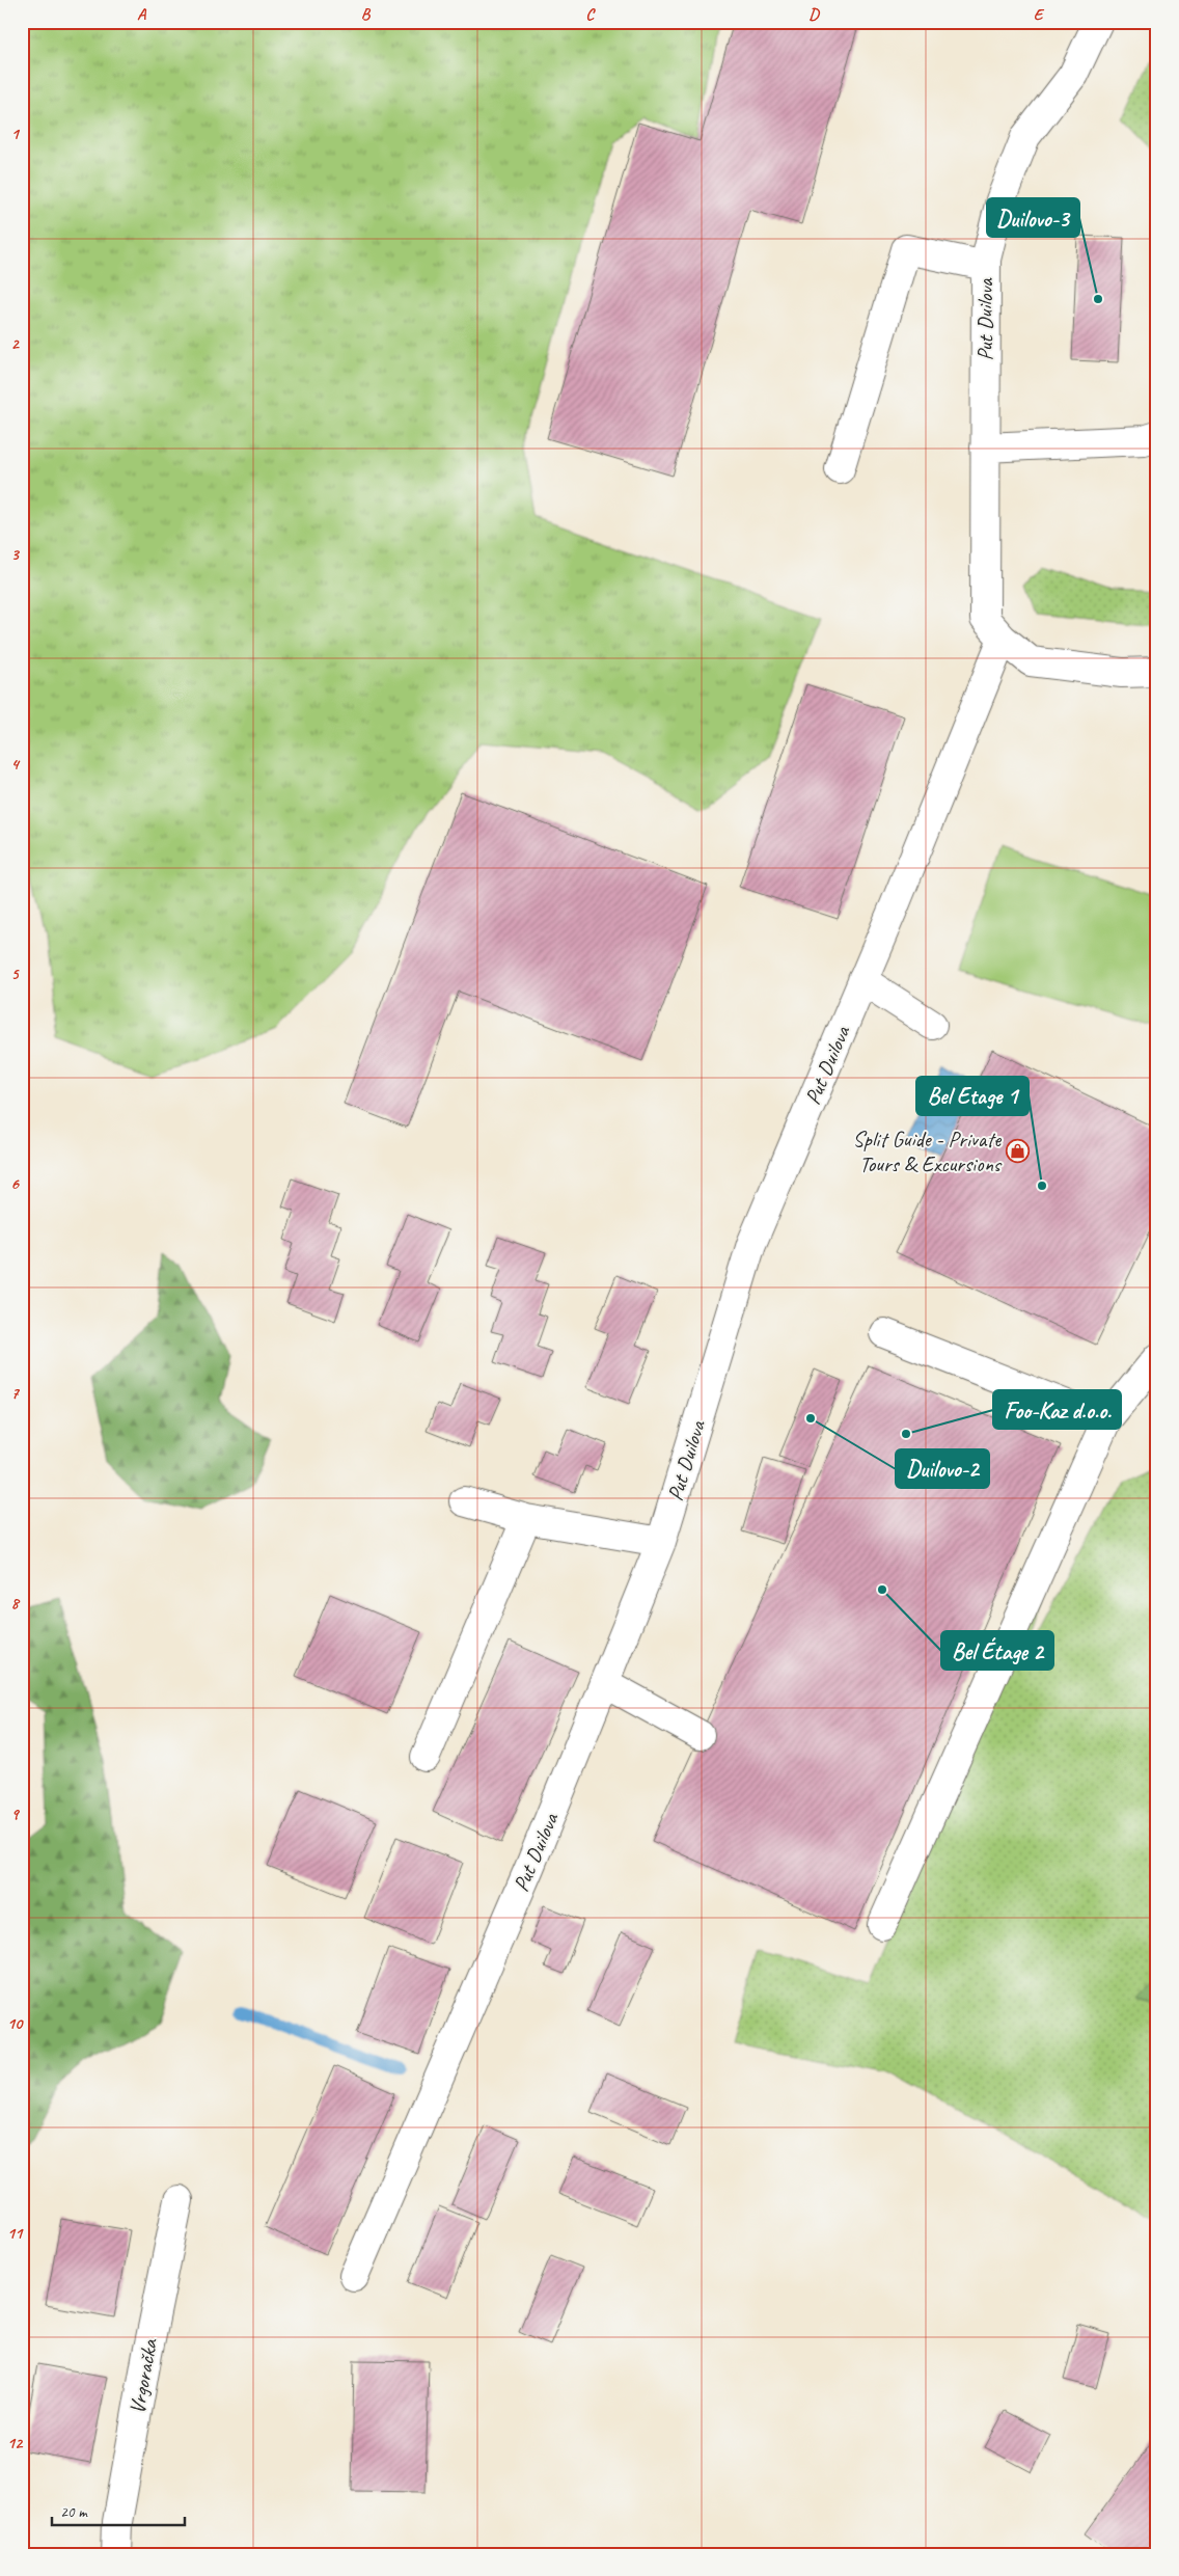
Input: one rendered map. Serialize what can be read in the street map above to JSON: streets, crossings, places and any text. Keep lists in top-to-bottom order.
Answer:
{
  "streets": {
    "street": ["Put Duilova", "Vrgoračka"]
  },
  "places": {
    "other": [
      "Duilovo-3",
      "Bel Etage 1",
      "Duilovo-2",
      "Foo-Kaz d.o.o.",
      "Bel Étage 2"
    ],
    "shop": ["Split Guide - Private Tours & Excursions"]
  },
  "scale_bar": "20 m",
  "grid": {
    "columns": [
      "A",
      "B",
      "C",
      "D",
      "E"
    ],
    "rows": [
      "1",
      "2",
      "3",
      "4",
      "5",
      "6",
      "7",
      "8",
      "9",
      "10",
      "11",
      "12"
    ]
  }
}
